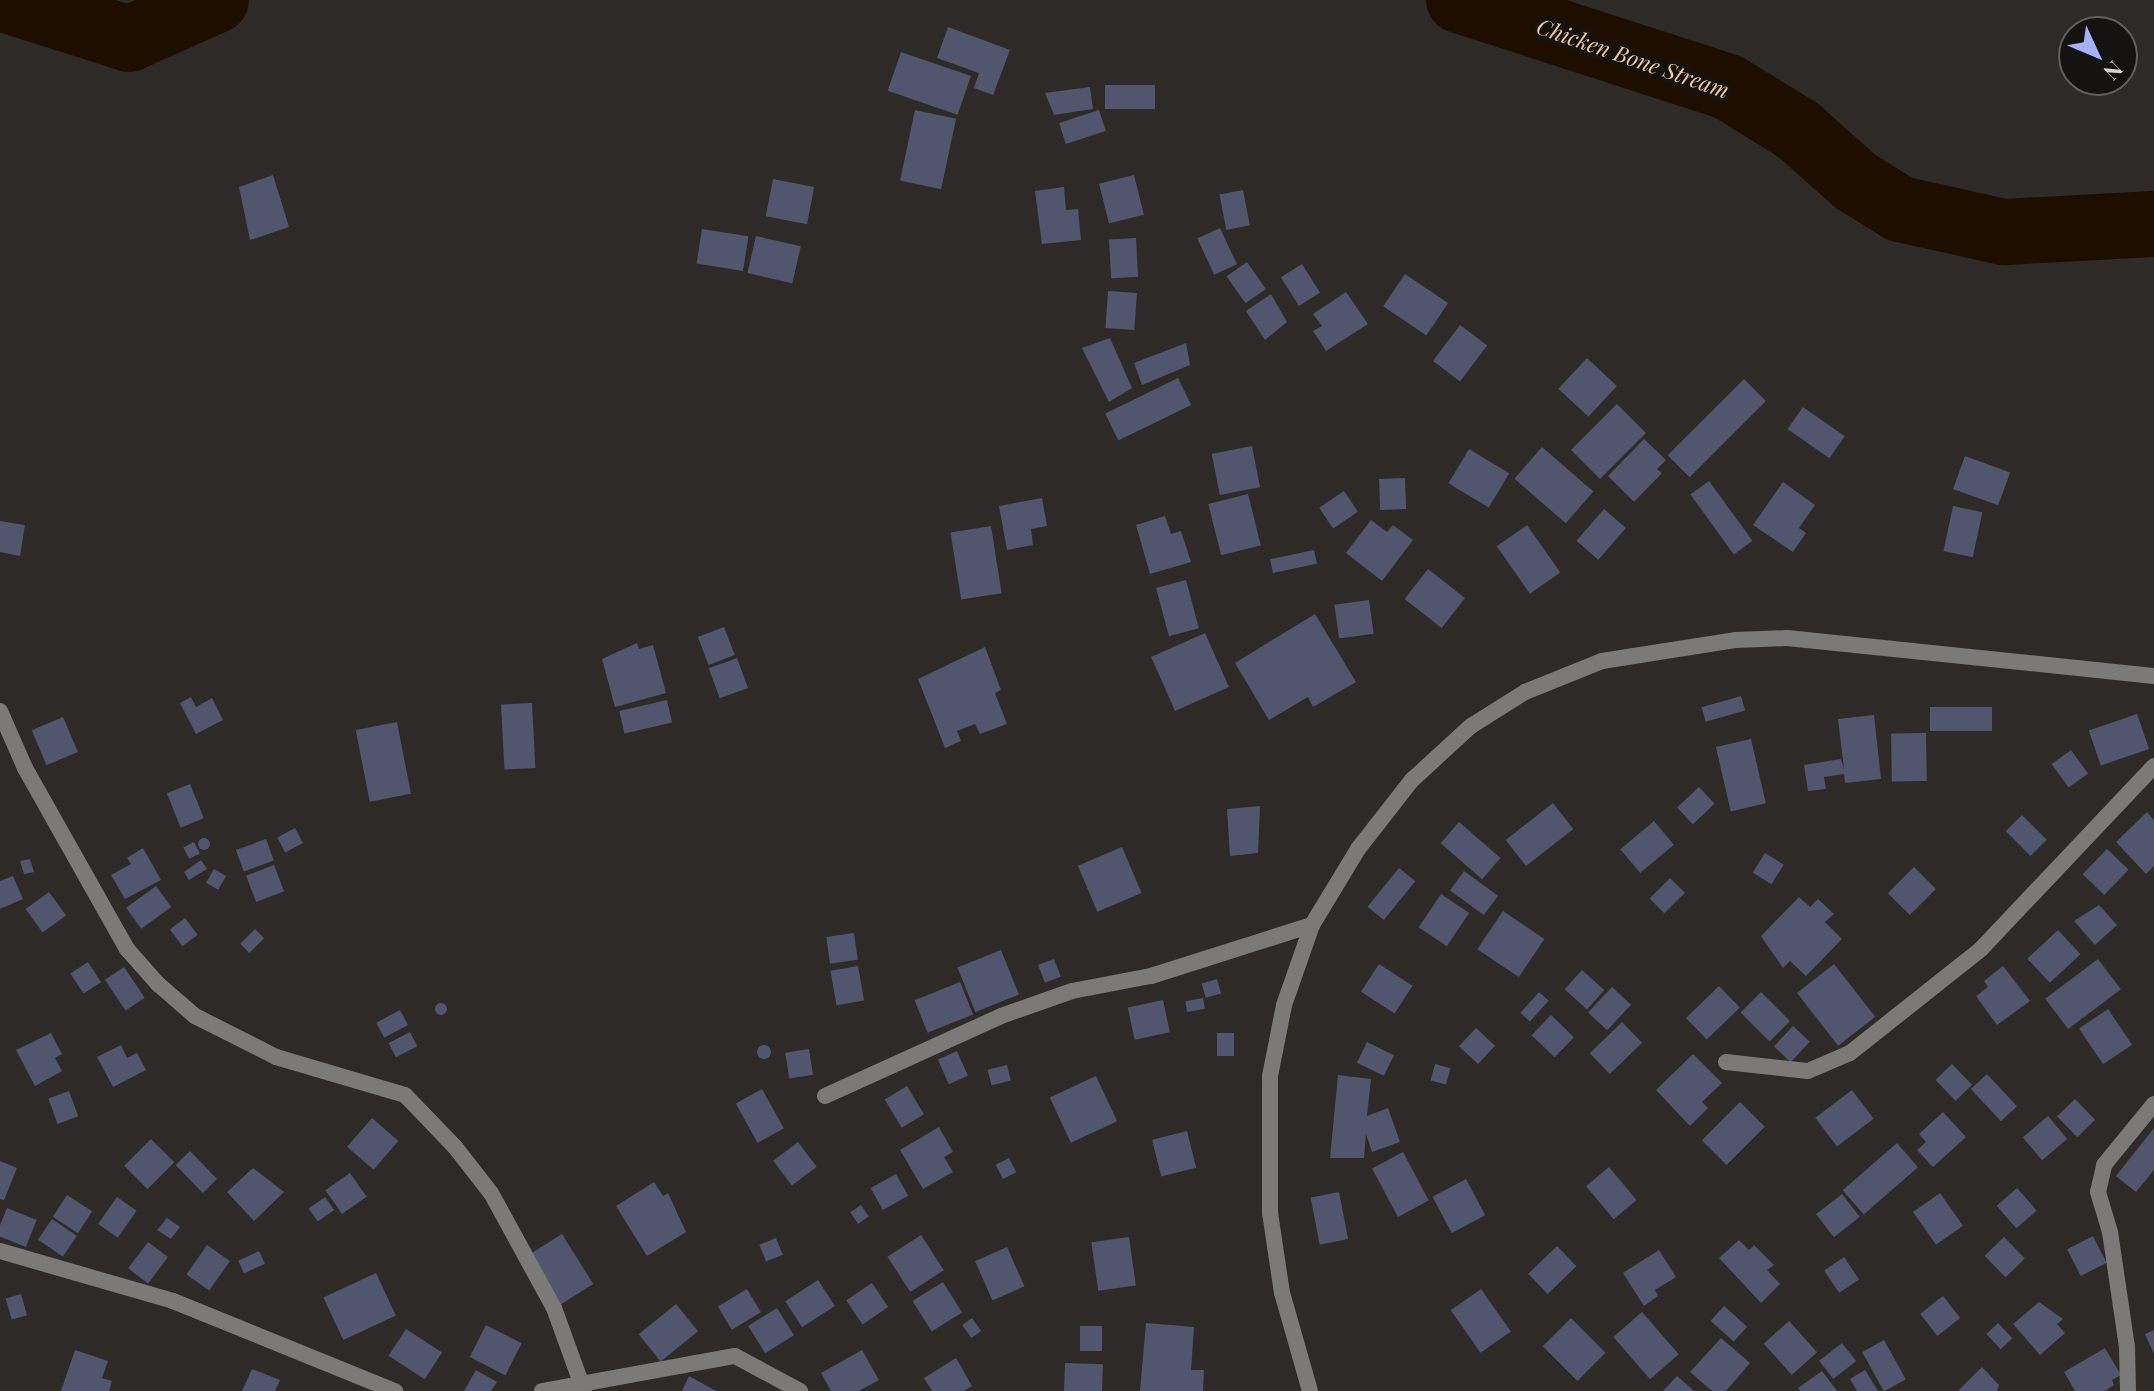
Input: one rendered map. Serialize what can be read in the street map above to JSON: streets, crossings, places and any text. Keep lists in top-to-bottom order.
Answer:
{
  "water": ["Chicken Bone Stream"],
  "north": "bottom right"
}
